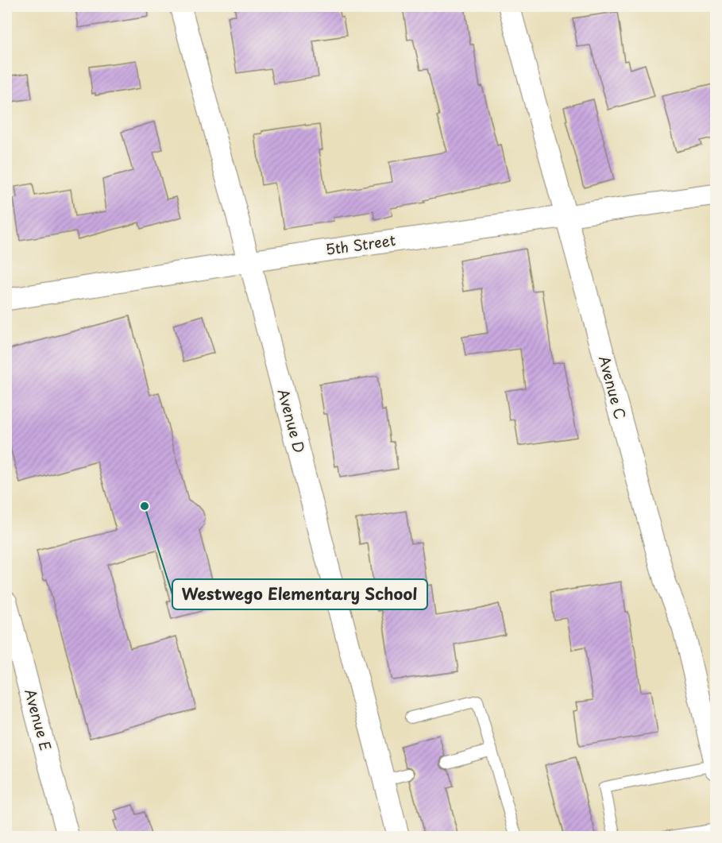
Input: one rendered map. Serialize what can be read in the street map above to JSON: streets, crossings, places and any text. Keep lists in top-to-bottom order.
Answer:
{
  "streets": {
    "street": [
      "5th Street",
      "Avenue C",
      "Avenue D",
      "Avenue E"
    ]
  },
  "crossings": [
    ["5th Street", "Avenue C"],
    ["5th Street", "Avenue D"]
  ],
  "places": ["Westwego Elementary School"]
}
